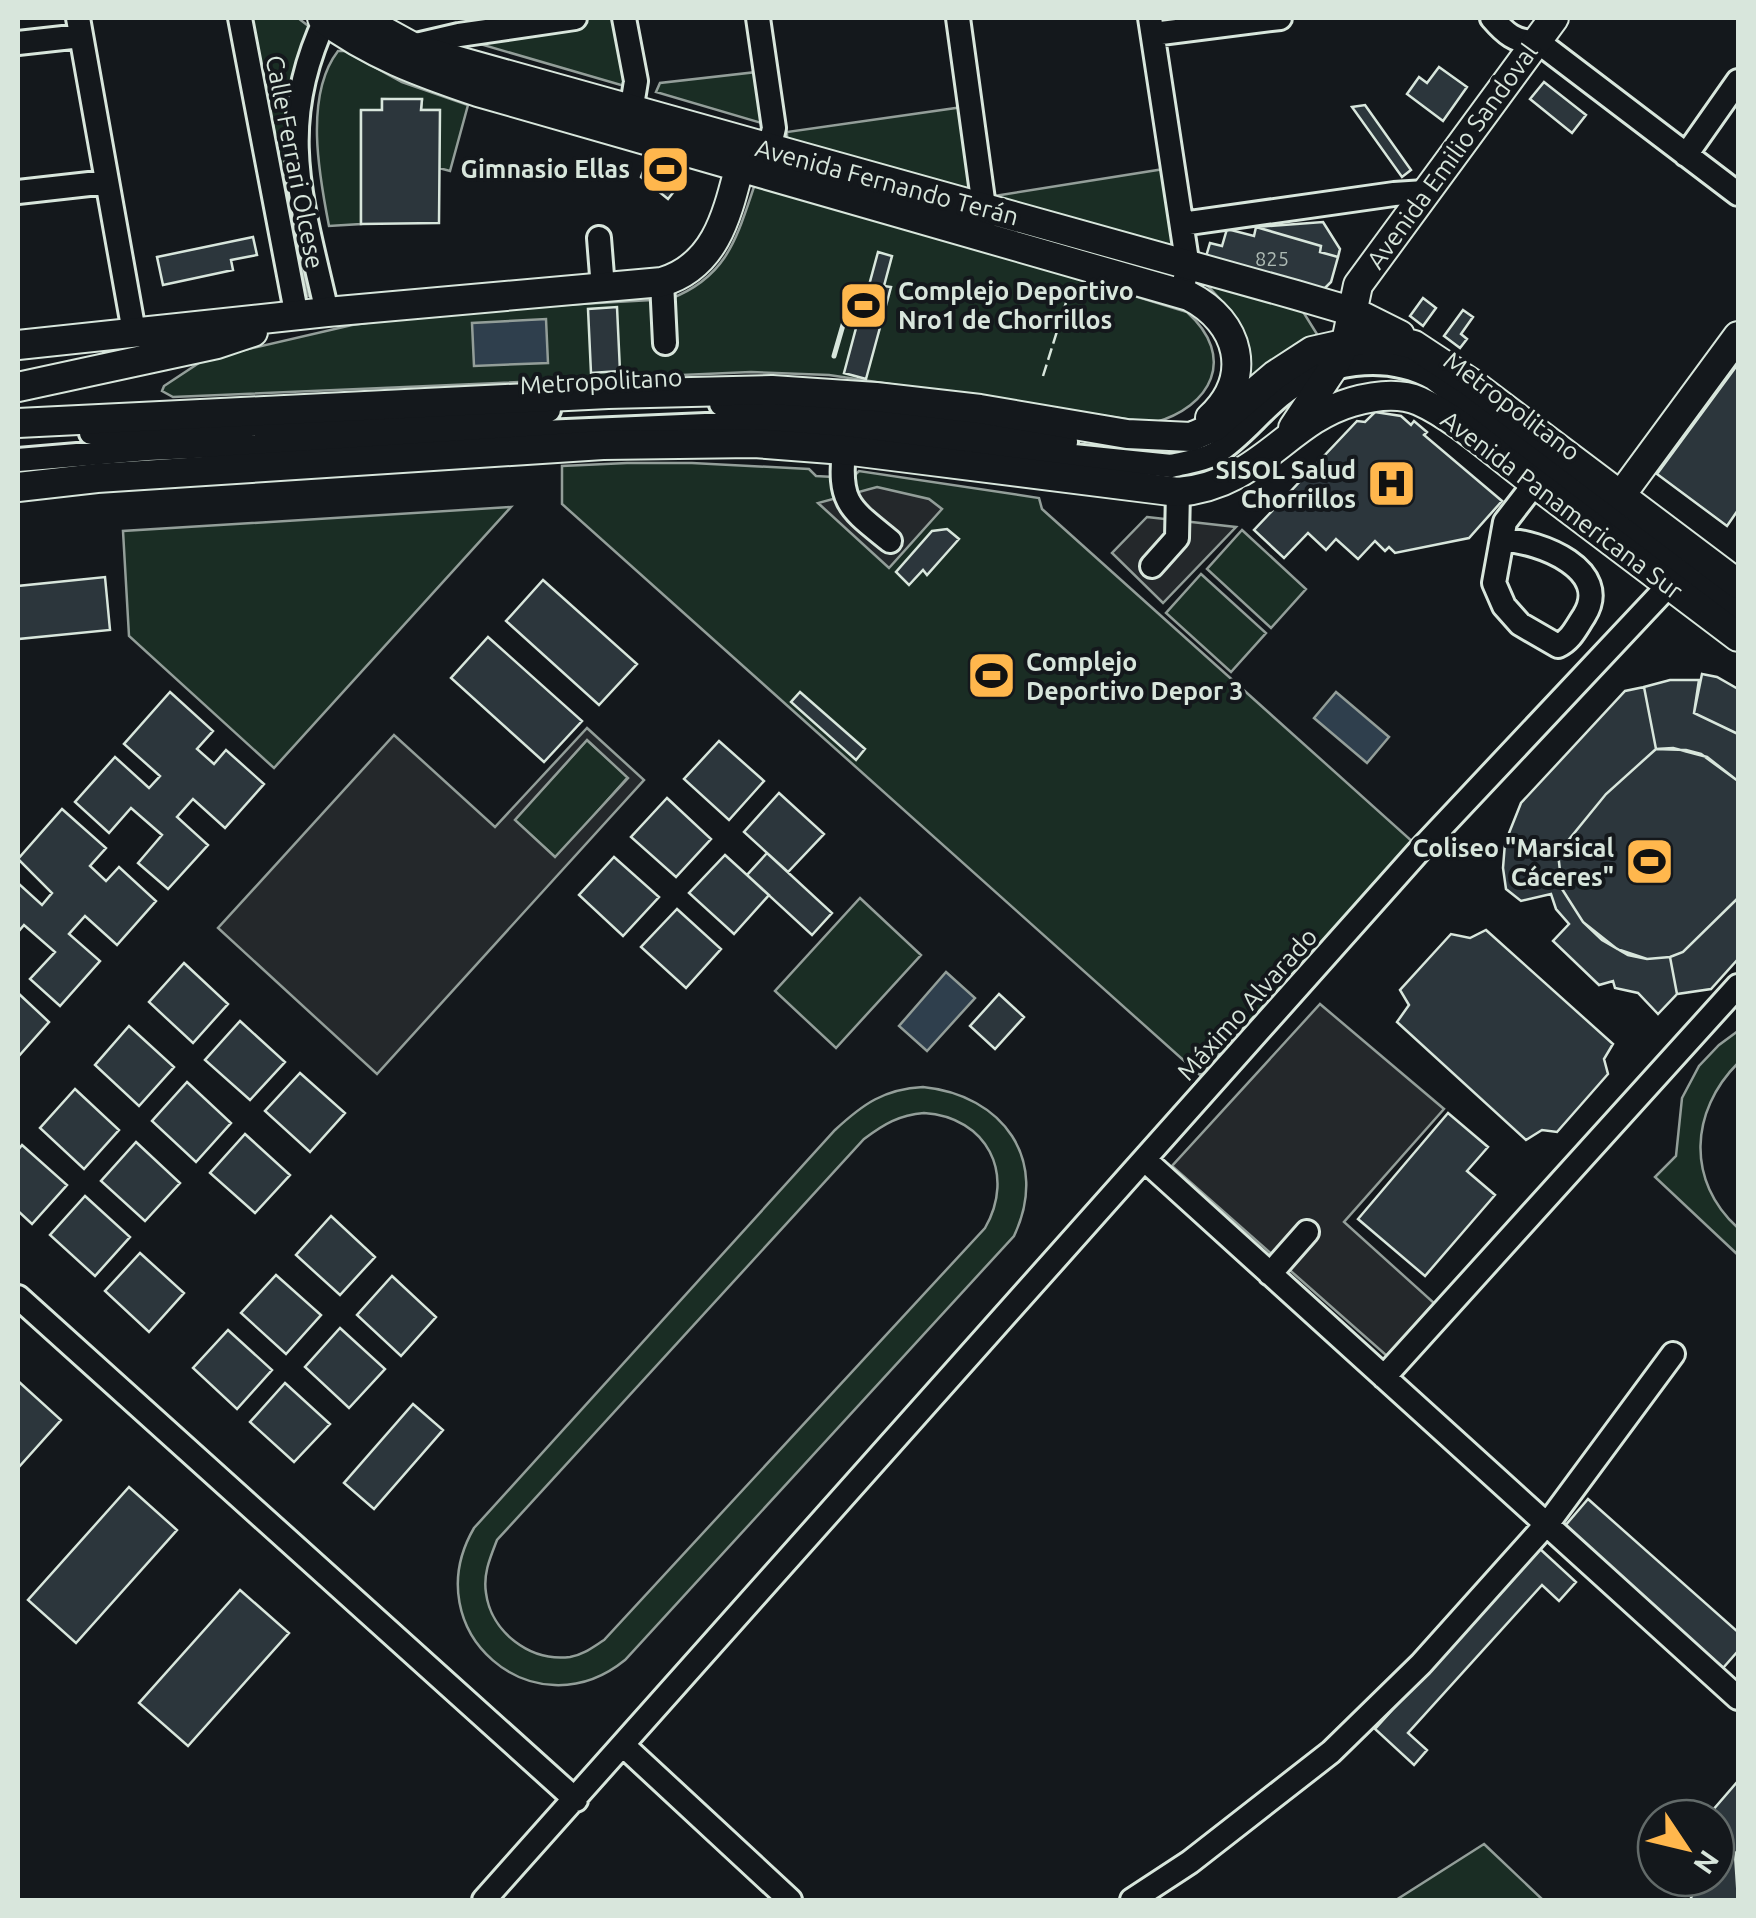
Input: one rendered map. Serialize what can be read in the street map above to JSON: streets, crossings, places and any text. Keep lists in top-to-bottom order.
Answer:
{
  "streets": {
    "main road": ["Avenida Emilio Sandoval", "Avenida Fernando Terán", "Avenida Panamericana Sur"],
    "street": ["Calle Ferrari Olcese", "Metropolitano", "Máximo Alvarado"]
  },
  "crossings": [
    ["Avenida Emilio Sandoval", "Avenida Fernando Terán"],
    ["Avenida Emilio Sandoval", "Metropolitano"],
    ["Avenida Emilio Sandoval", "Avenida Panamericana Sur"],
    ["Calle Ferrari Olcese", "Avenida Fernando Terán"],
    ["Avenida Fernando Terán", "Metropolitano"],
    ["Avenida Fernando Terán", "Avenida Panamericana Sur"],
    ["Metropolitano", "Avenida Panamericana Sur"],
    ["Avenida Panamericana Sur", "Máximo Alvarado"]
  ],
  "places": {
    "sports": [
      "Gimnasio Ellas",
      "Complejo Deportivo Nro1 de Chorrillos",
      "Complejo Deportivo Depor 3",
      "Coliseo \"Marsical Cáceres\""
    ],
    "hospital": ["SISOL Salud Chorrillos"]
  },
  "house_numbers": ["825"],
  "north": "bottom right"
}
